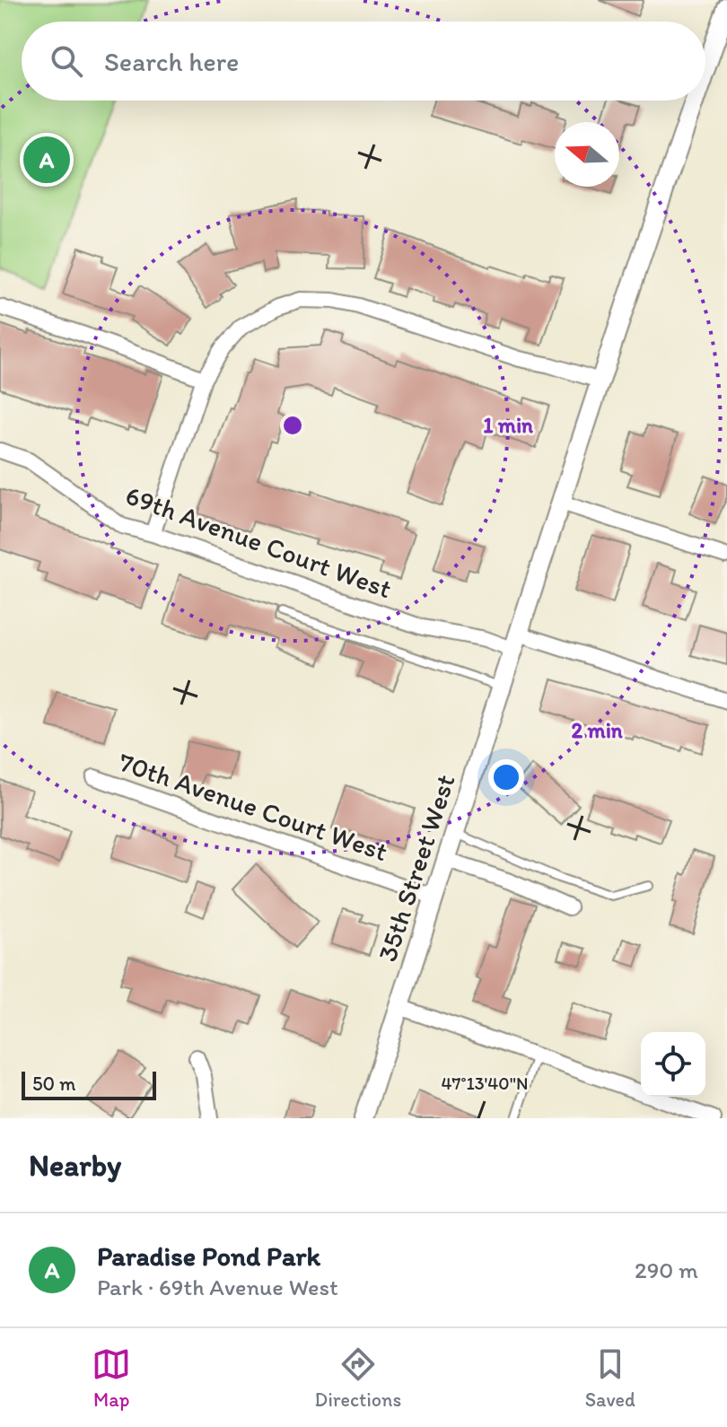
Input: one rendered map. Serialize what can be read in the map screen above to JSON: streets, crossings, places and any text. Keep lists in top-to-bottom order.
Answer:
{
  "streets": {
    "street": ["69th Avenue Court West", "70th Avenue Court West", "35th Street West"]
  },
  "crossings": [
    ["69th Avenue Court West", "35th Street West"],
    ["70th Avenue Court West", "35th Street West"]
  ],
  "scale_bar": "50 m",
  "north": "left",
  "page": {
    "search": "Search here",
    "pins": "A",
    "scale": "50 m",
    "heading": "Nearby",
    "list": [
      {
        "mark": "A",
        "name": "Paradise Pond Park",
        "note": "Park · 69th Avenue West",
        "value": "290 m"
      }
    ],
    "nav": ["Map", "Directions", "Saved"]
  },
  "coordinates": ["47°13'40\"N"],
  "rings": ["1 min", "2 min"]
}
